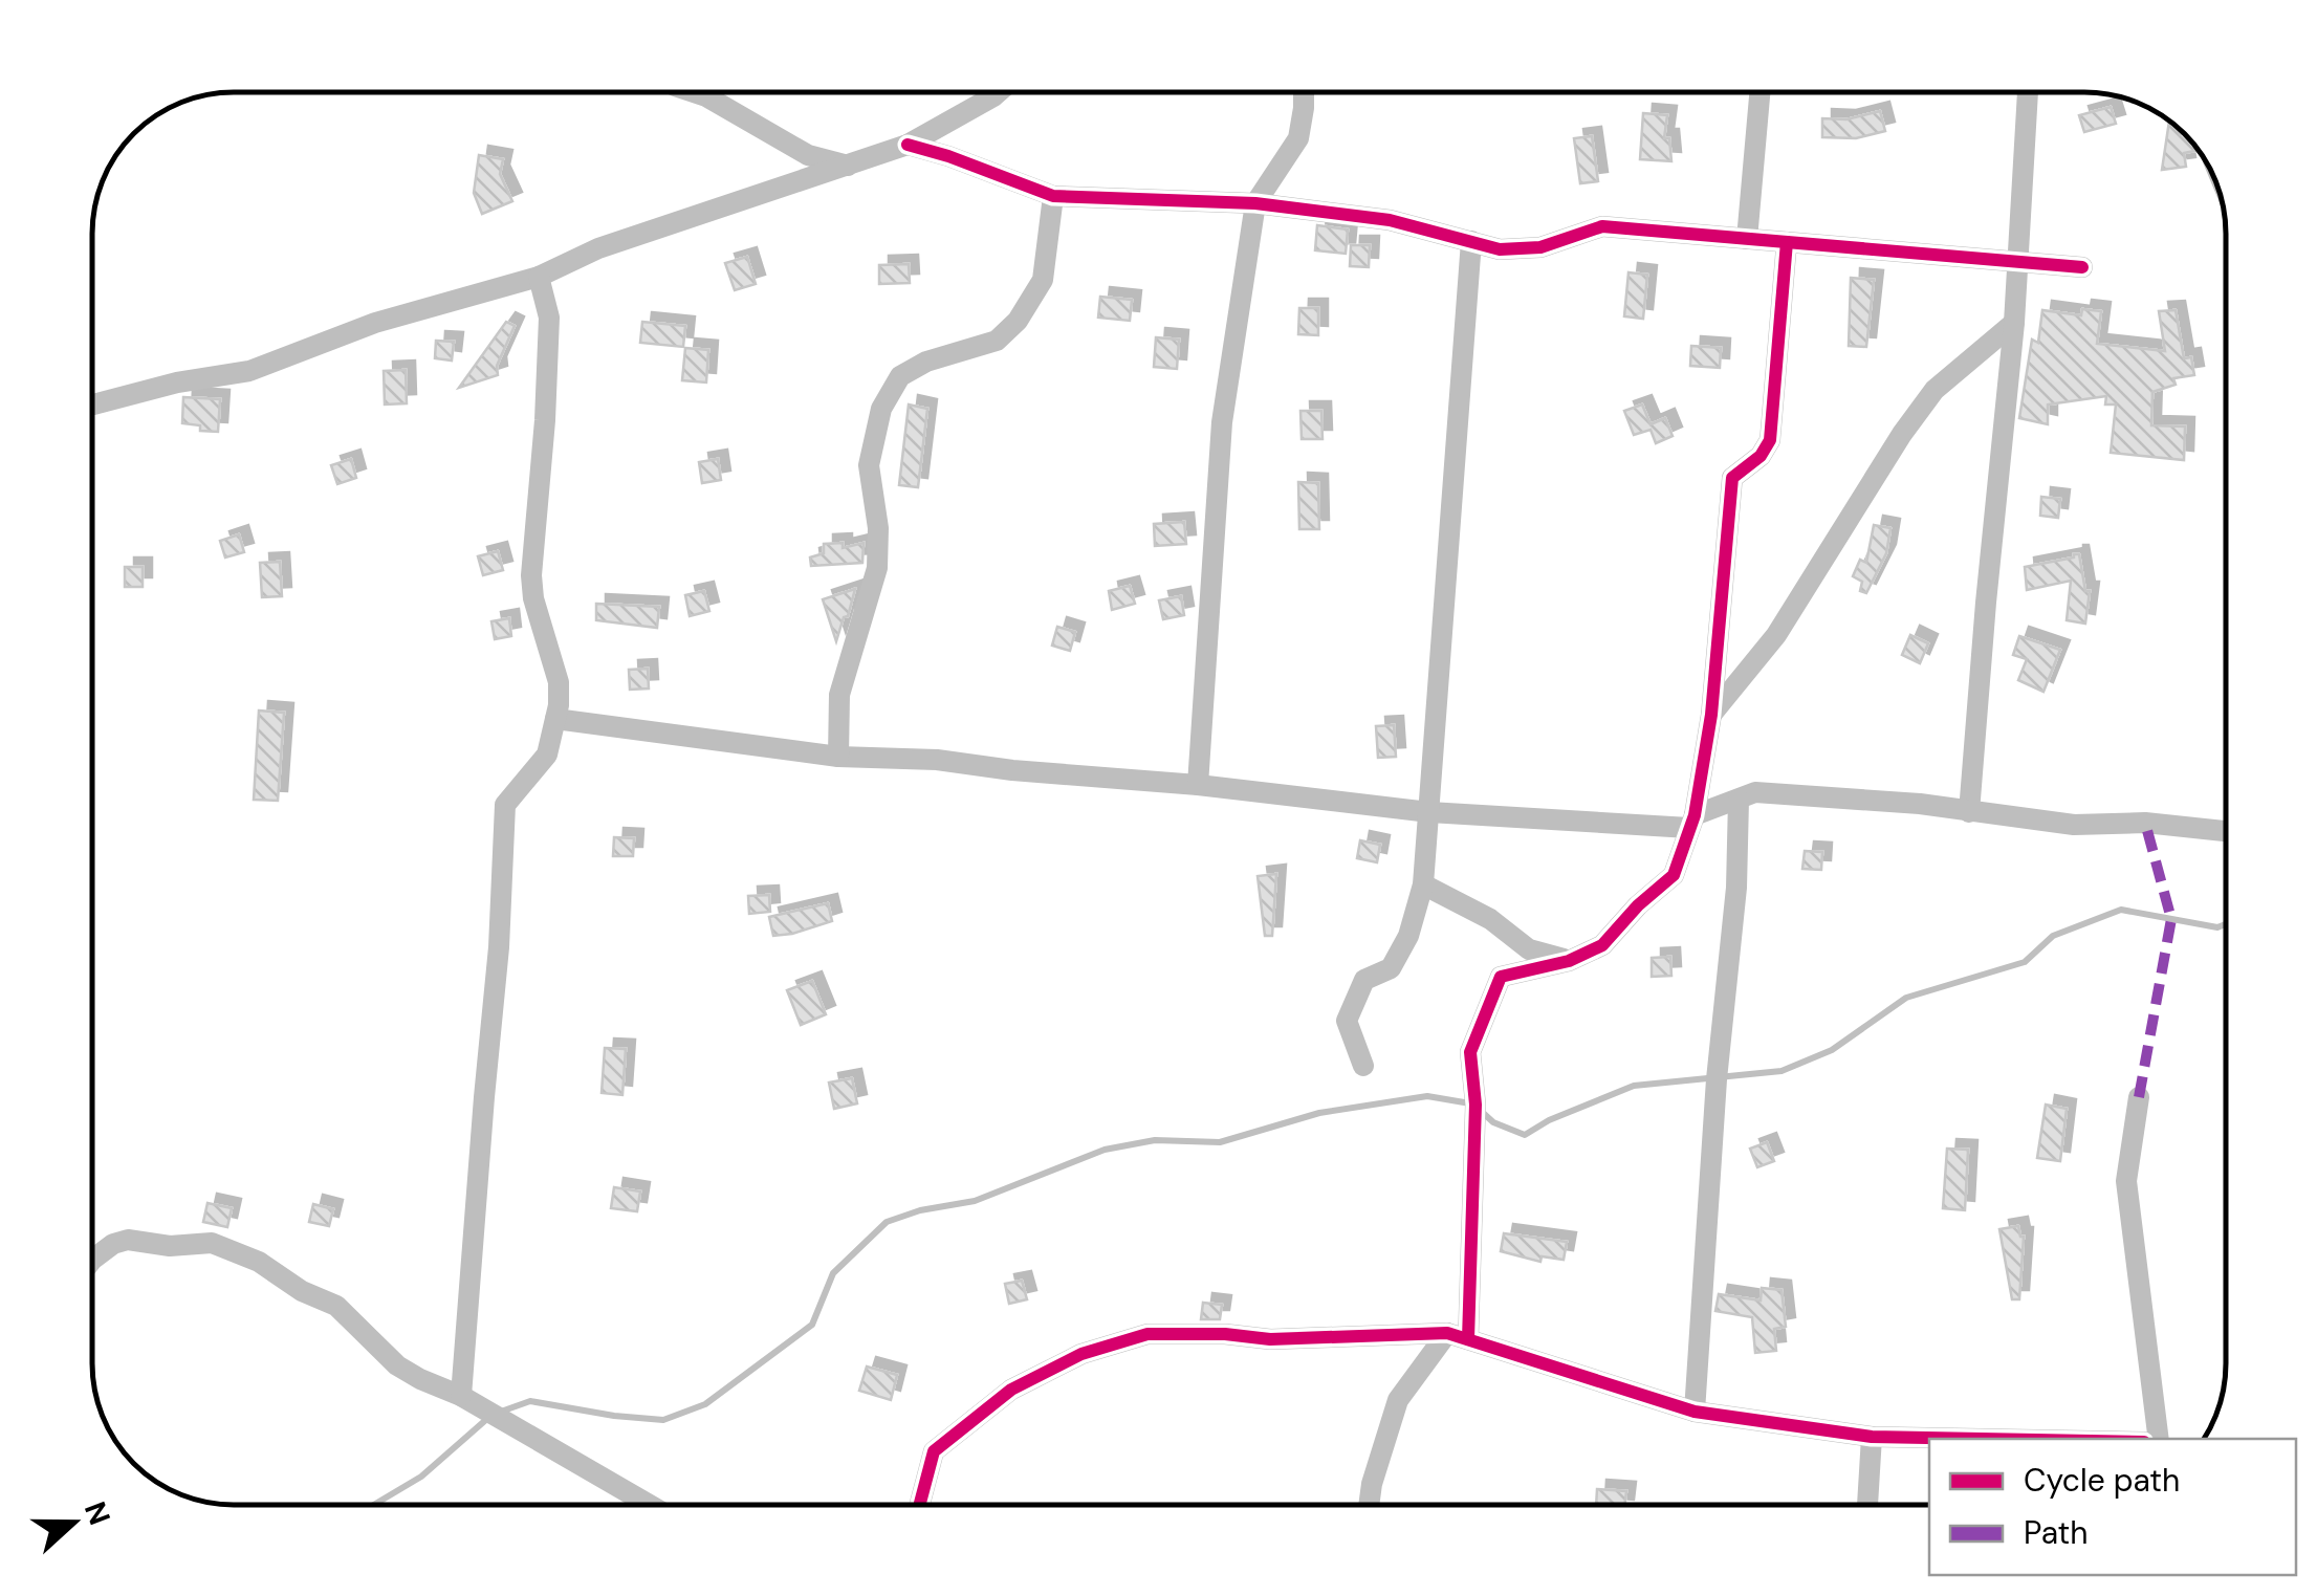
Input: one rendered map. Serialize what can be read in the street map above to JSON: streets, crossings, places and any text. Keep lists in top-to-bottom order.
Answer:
{
  "legend": ["Cycle path", "Path"],
  "north": "right"
}
